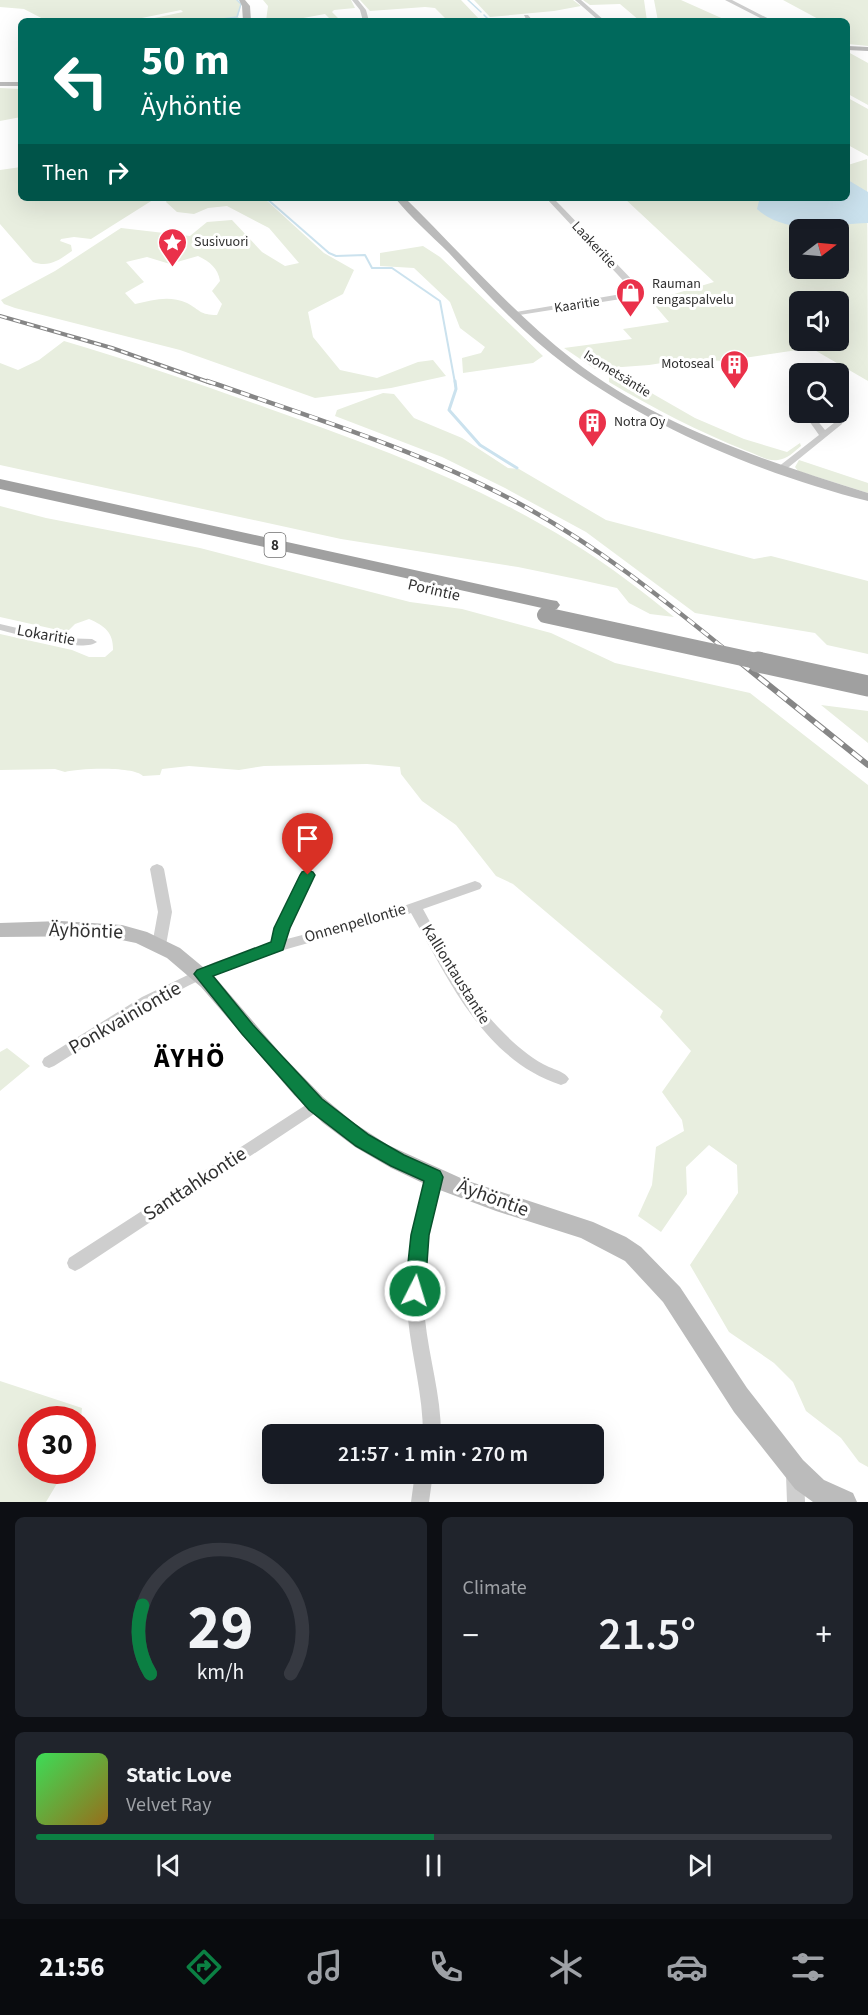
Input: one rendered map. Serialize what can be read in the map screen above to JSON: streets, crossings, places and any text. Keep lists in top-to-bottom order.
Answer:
{
  "streets": {
    "highway": ["8", "Porintie"],
    "main road": ["Isometsäntie", "Äyhöntie"],
    "street": [
      "Laakeritie",
      "Kaaritie",
      "Lokaritie",
      "Onnenpellontie",
      "Kalliontaustantie",
      "Ponkvainiontie",
      "Santtahkontie"
    ]
  },
  "crossings": [
    ["Laakeritie", "Kaaritie"],
    ["Kaaritie", "Isometsäntie"],
    ["Onnenpellontie", "Äyhöntie"],
    ["Onnenpellontie", "Kalliontaustantie"],
    ["Onnenpellontie", "Ponkvainiontie"],
    ["Äyhöntie", "Ponkvainiontie"],
    ["Äyhöntie", "Santtahkontie"]
  ],
  "districts": ["ÄYHÖ"],
  "places": {
    "place": ["Susivuori"],
    "shop": ["Rauman rengaspalvelu"],
    "building": ["Motoseal", "Notra Oy"]
  },
  "north": "right",
  "page": {
    "turn": ["50 m", "Äyhöntie"],
    "then": "Then",
    "limit": "30",
    "trip": "21:57 · 1 min · 270 m",
    "tile": "Climate",
    "heat": ["−", "21.5°", "+"],
    "song": ["Static Love", "Velvet Ray"],
    "tabs": "21:56",
    "gauge": ["29", "km/h"]
  }
}
